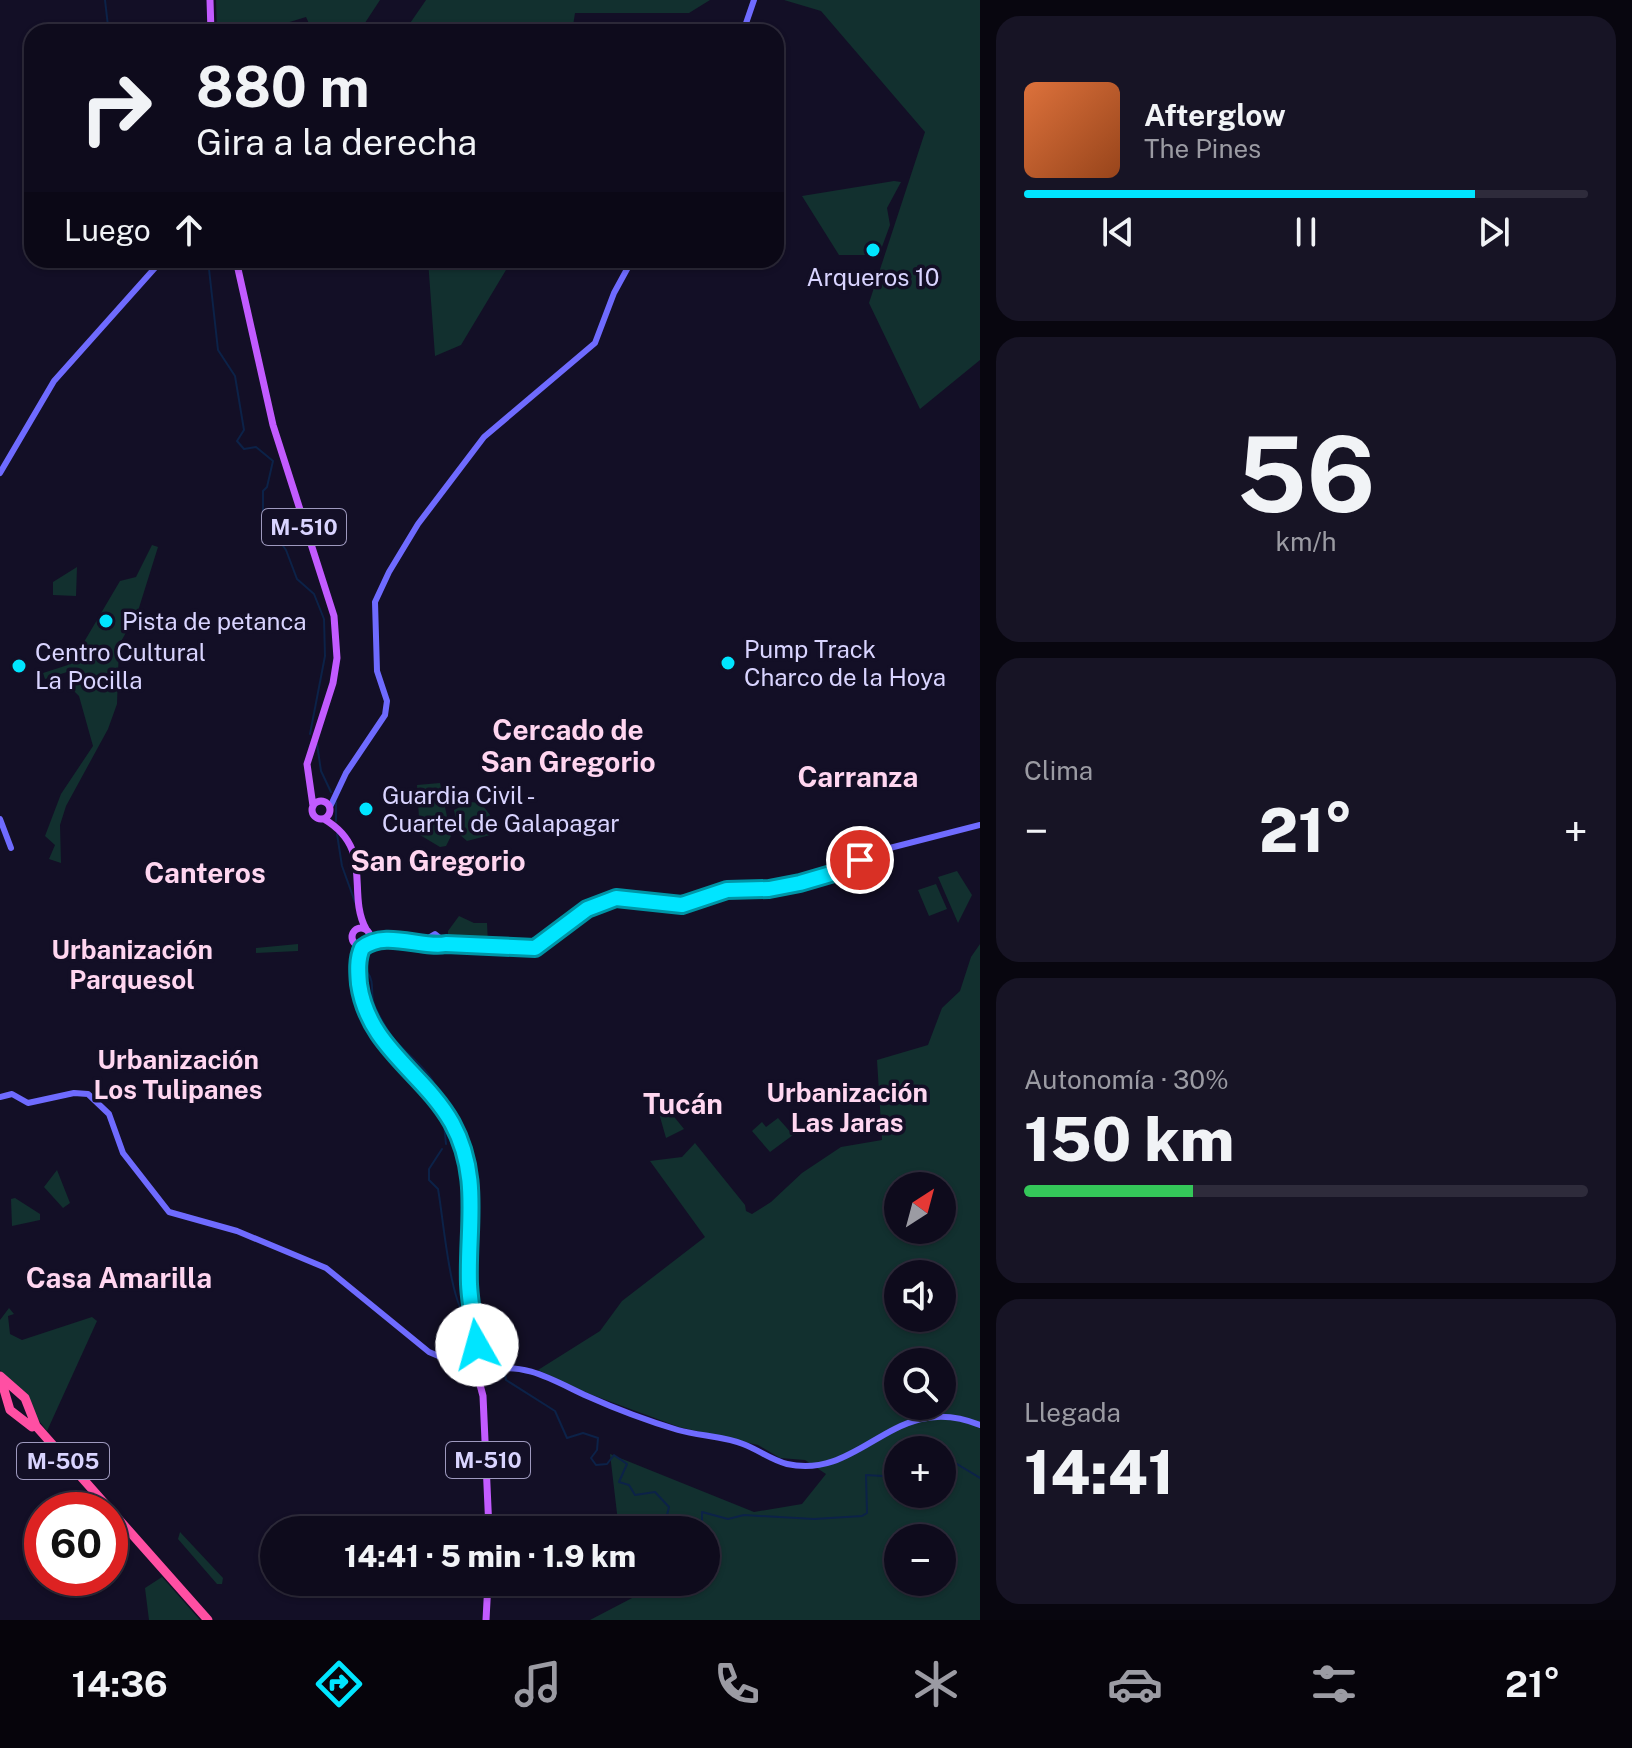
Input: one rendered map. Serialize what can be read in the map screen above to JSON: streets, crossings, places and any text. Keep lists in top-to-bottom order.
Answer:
{
  "streets": {
    "highway": ["M-505"],
    "main road": ["M-510"]
  },
  "districts": [
    "Cercado de San Gregorio",
    "Carranza",
    "San Gregorio",
    "Canteros",
    "Urbanización Parquesol",
    "Urbanización Los Tulipanes",
    "Urbanización Las Jaras",
    "Tucán",
    "Casa Amarilla"
  ],
  "places": [
    "Arqueros 10",
    "Pista de petanca",
    "Pump Track Charco de la Hoya",
    "Centro Cultural La Pocilla",
    "Guardia Civil - Cuartel de Galapagar"
  ],
  "north": "top right",
  "page": {
    "turn": ["880 m", "Gira a la derecha"],
    "song": ["Afterglow", "The Pines"],
    "then": "Luego",
    "tile": [
      ["56", "km/h"],
      "Clima",
      ["Autonomía · 30%", "150 km"],
      ["Llegada", "14:41"]
    ],
    "heat": ["−", "21°", "+"],
    "map_buttons": ["+", "−"],
    "limit": "60",
    "trip": "14:41 · 5 min · 1.9 km",
    "tabs": ["14:36", "21°"]
  }
}
